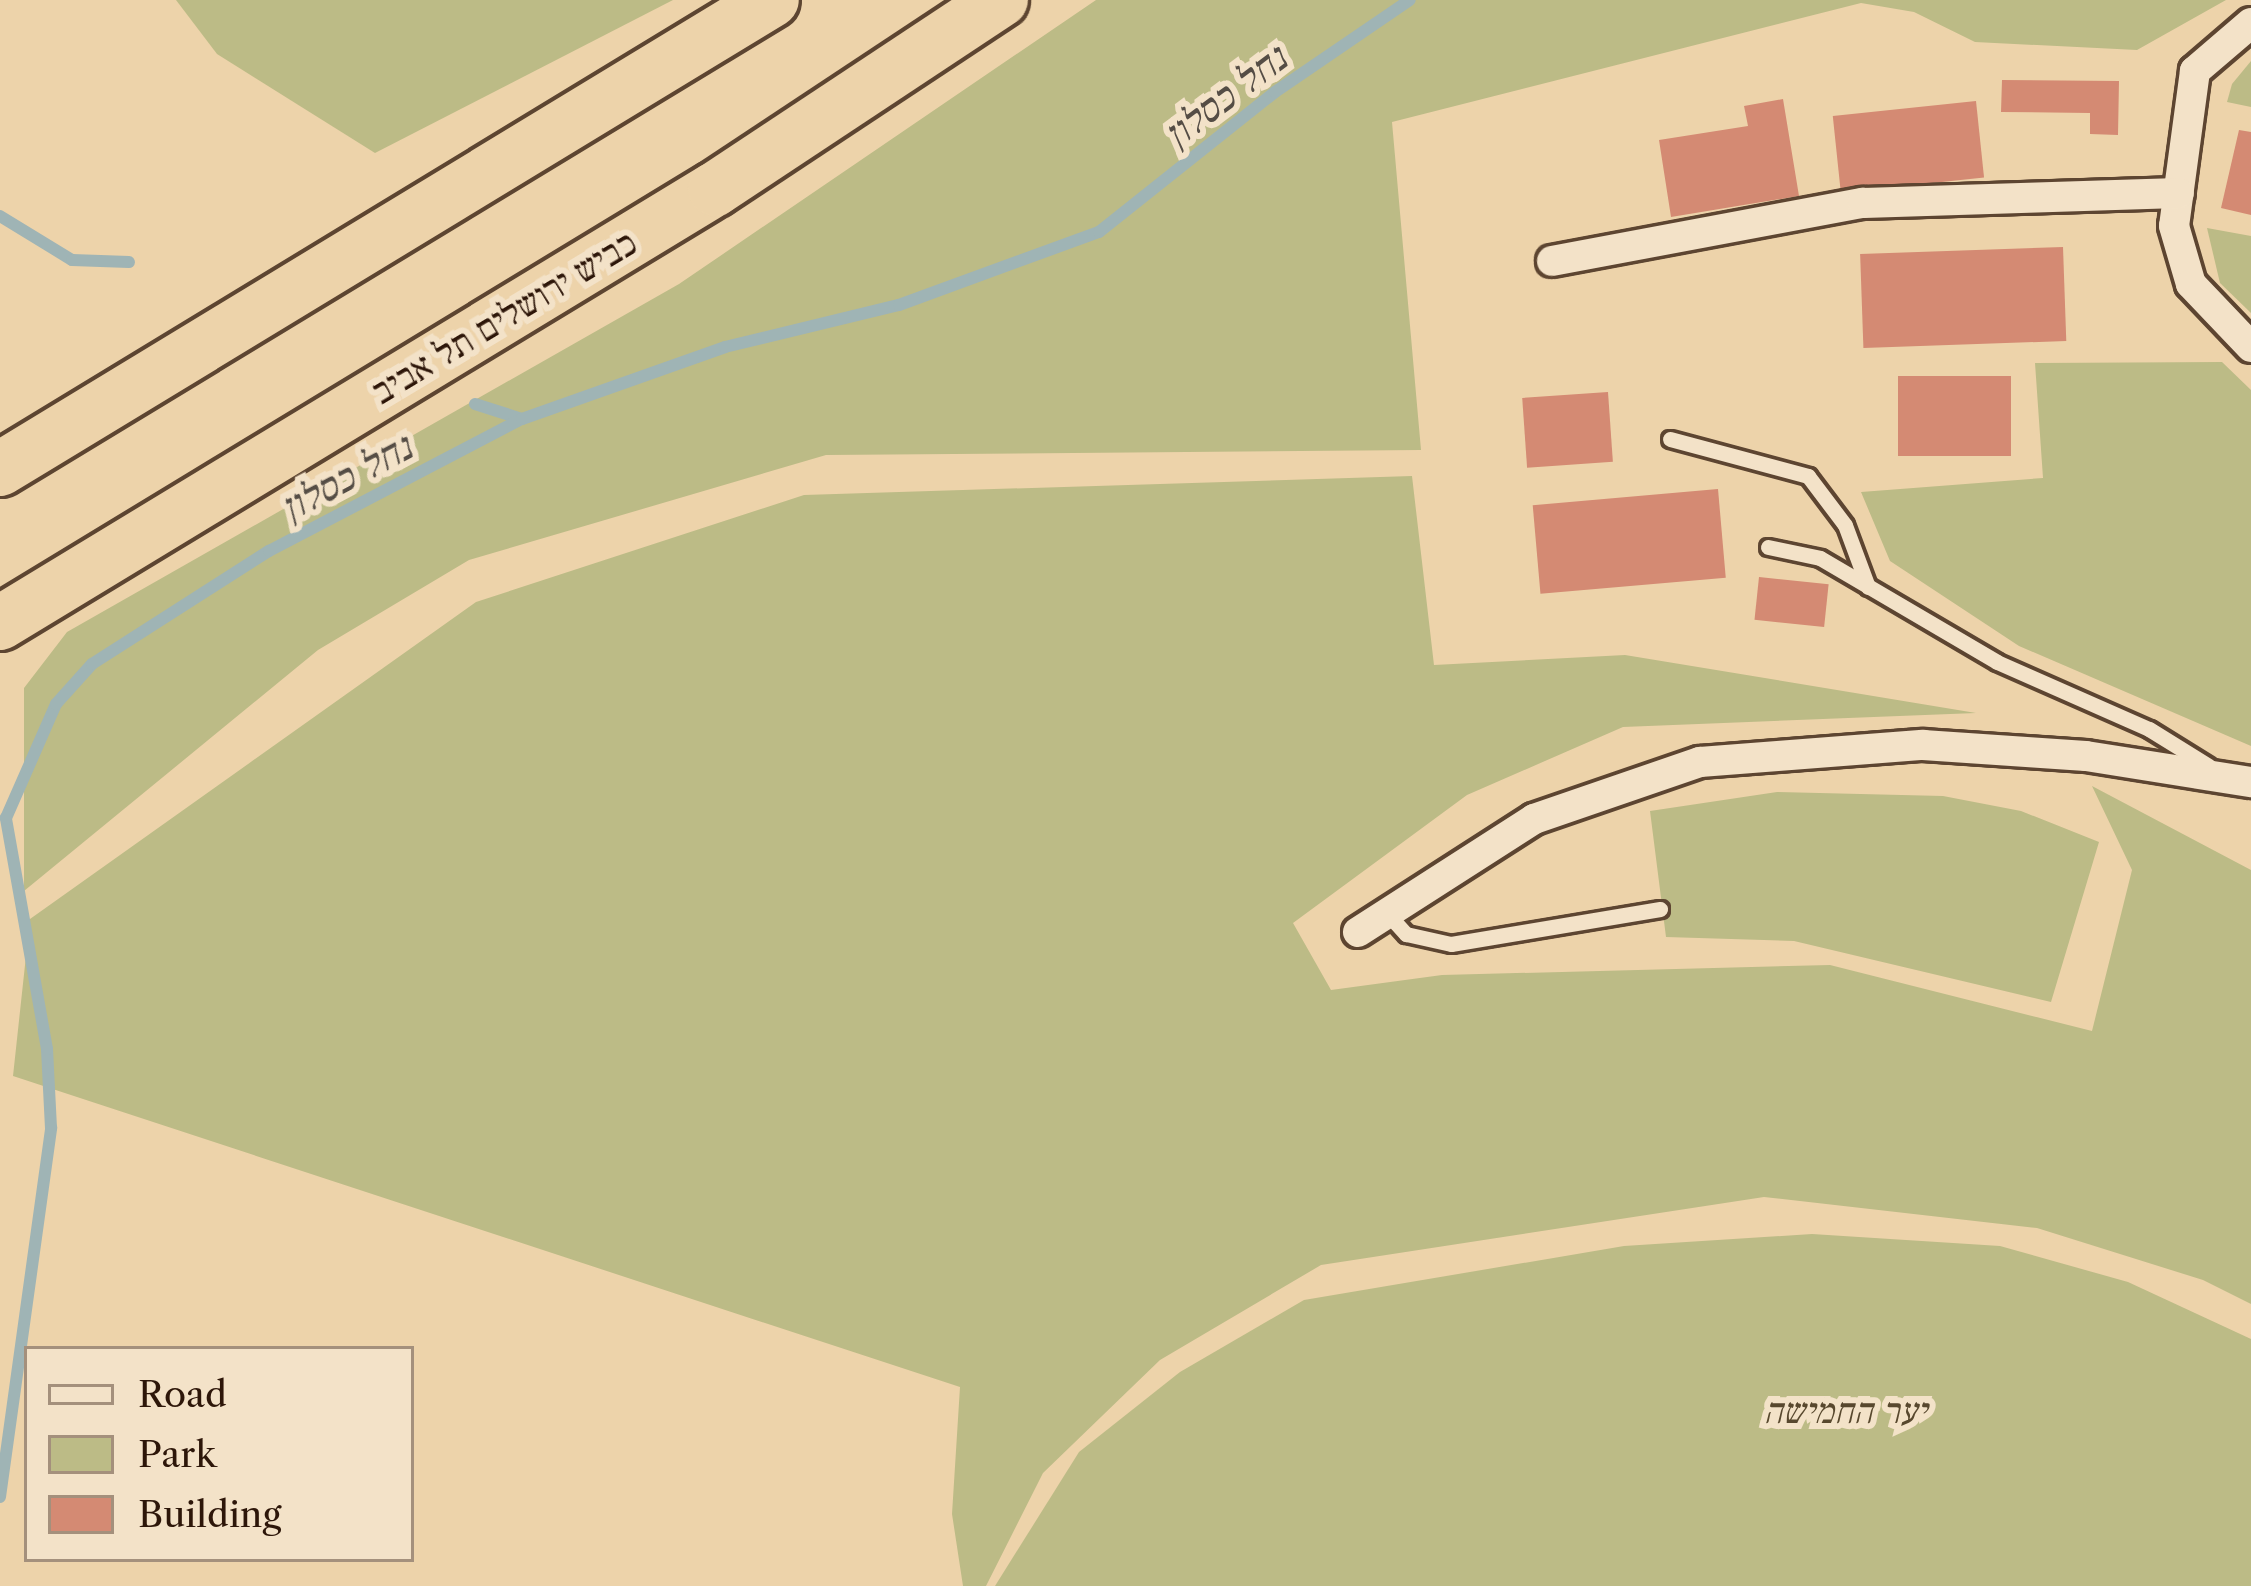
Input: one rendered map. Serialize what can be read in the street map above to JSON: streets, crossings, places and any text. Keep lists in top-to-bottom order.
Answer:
{
  "streets": {
    "highway": ["כביש ירושלים תל אביב"]
  },
  "water": ["נחל כסלון"],
  "parks": ["יער החמישה"],
  "legend": ["Road", "Park", "Building"]
}
